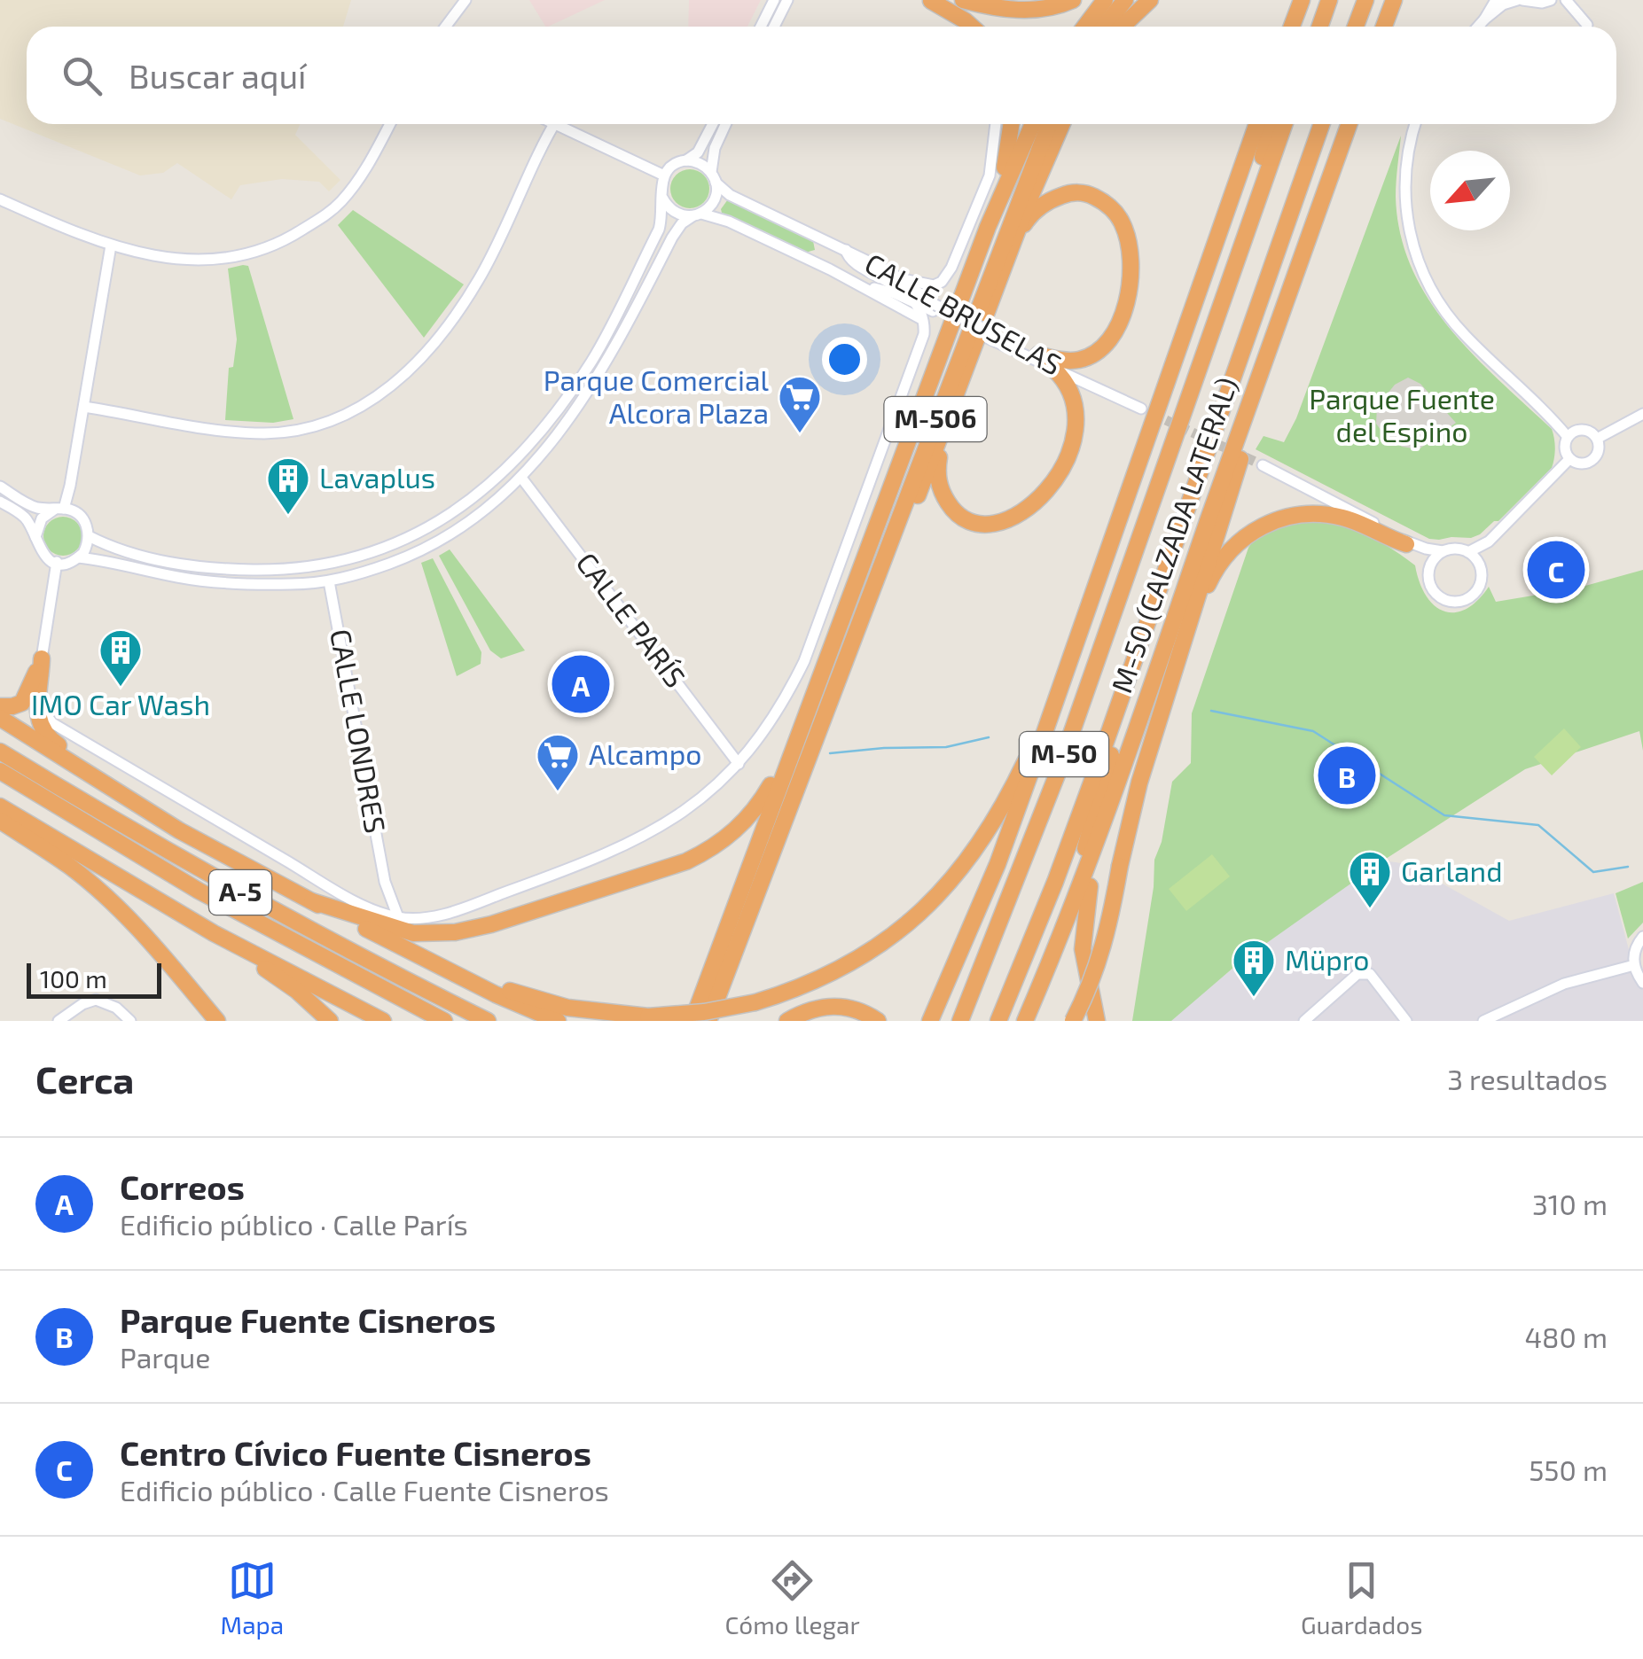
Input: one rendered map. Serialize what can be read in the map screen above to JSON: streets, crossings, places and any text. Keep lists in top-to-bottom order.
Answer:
{
  "streets": {
    "highway": [
      "M-506",
      "M-50 (CALZADA LATERAL)",
      "M-50",
      "A-5"
    ],
    "street": ["CALLE BRUSELAS", "CALLE PARÍS", "CALLE LONDRES"]
  },
  "crossings": [
    ["M-50 (CALZADA LATERAL)", "M-50"]
  ],
  "parks": ["Parque Fuente del Espino"],
  "places": {
    "supermarket": ["Parque Comercial Alcora Plaza", "Alcampo"],
    "building": [
      "Lavaplus",
      "IMO Car Wash",
      "Garland",
      "Müpro"
    ]
  },
  "scale_bar": "100 m",
  "north": "bottom left",
  "page": {
    "search": "Buscar aquí",
    "pins": ["C", "A", "B"],
    "scale": "100 m",
    "heading": ["Cerca", "3 resultados"],
    "list": [
      {
        "mark": "A",
        "name": "Correos",
        "note": "Edificio público · Calle París",
        "value": "310 m"
      },
      {
        "mark": "B",
        "name": "Parque Fuente Cisneros",
        "note": "Parque",
        "value": "480 m"
      },
      {
        "mark": "C",
        "name": "Centro Cívico Fuente Cisneros",
        "note": "Edificio público · Calle Fuente Cisneros",
        "value": "550 m"
      }
    ],
    "nav": ["Mapa", "Cómo llegar", "Guardados"]
  }
}
